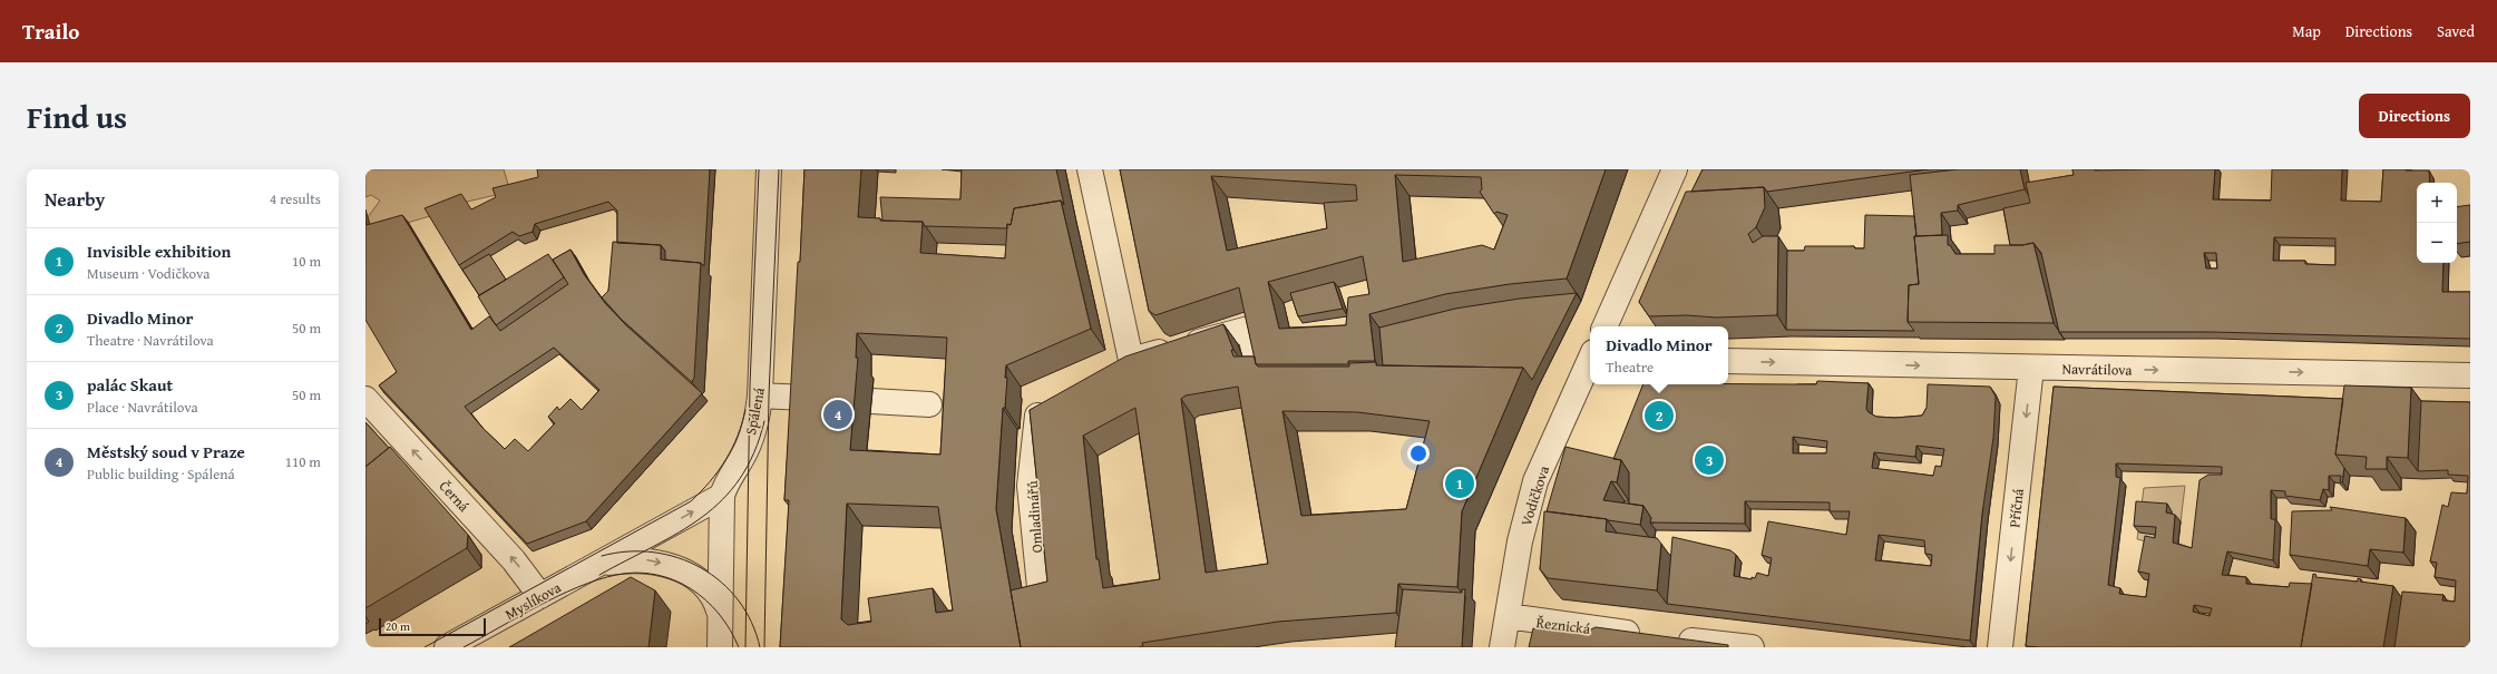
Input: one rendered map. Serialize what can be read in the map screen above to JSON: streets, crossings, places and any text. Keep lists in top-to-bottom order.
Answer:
{
  "streets": {
    "street": [
      "Navrátilova",
      "Spálená",
      "Černá",
      "Vodičkova",
      "Příčná",
      "Omladinářů",
      "Myslíkova",
      "Řeznická"
    ]
  },
  "crossings": [
    ["Navrátilova", "Příčná"],
    ["Spálená", "Myslíkova"],
    ["Černá", "Myslíkova"],
    ["Vodičkova", "Řeznická"]
  ],
  "one_way": [
    "Navrátilova",
    "Černá",
    "Příčná",
    "Myslíkova"
  ],
  "scale_bar": "20 m",
  "page": {
    "header": "Trailo",
    "nav": ["Map", "Directions", "Saved"],
    "title": "Find us",
    "buttons": "Directions",
    "heading": ["Nearby", "4 results"],
    "map_buttons": ["+", "−"],
    "list": [
      {
        "mark": "1",
        "name": "Invisible exhibition",
        "note": "Museum · Vodičkova",
        "value": "10 m"
      },
      {
        "mark": "2",
        "name": "Divadlo Minor",
        "note": "Theatre · Navrátilova",
        "value": "50 m"
      },
      {
        "mark": "3",
        "name": "palác Skaut",
        "note": "Place · Navrátilova",
        "value": "50 m"
      },
      {
        "mark": "4",
        "name": "Městský soud v Praze",
        "note": "Public building · Spálená",
        "value": "110 m"
      }
    ],
    "popup": ["Divadlo Minor", "Theatre"],
    "pins": [
      "4",
      "2",
      "3",
      "1"
    ],
    "scale": "20 m"
  }
}
